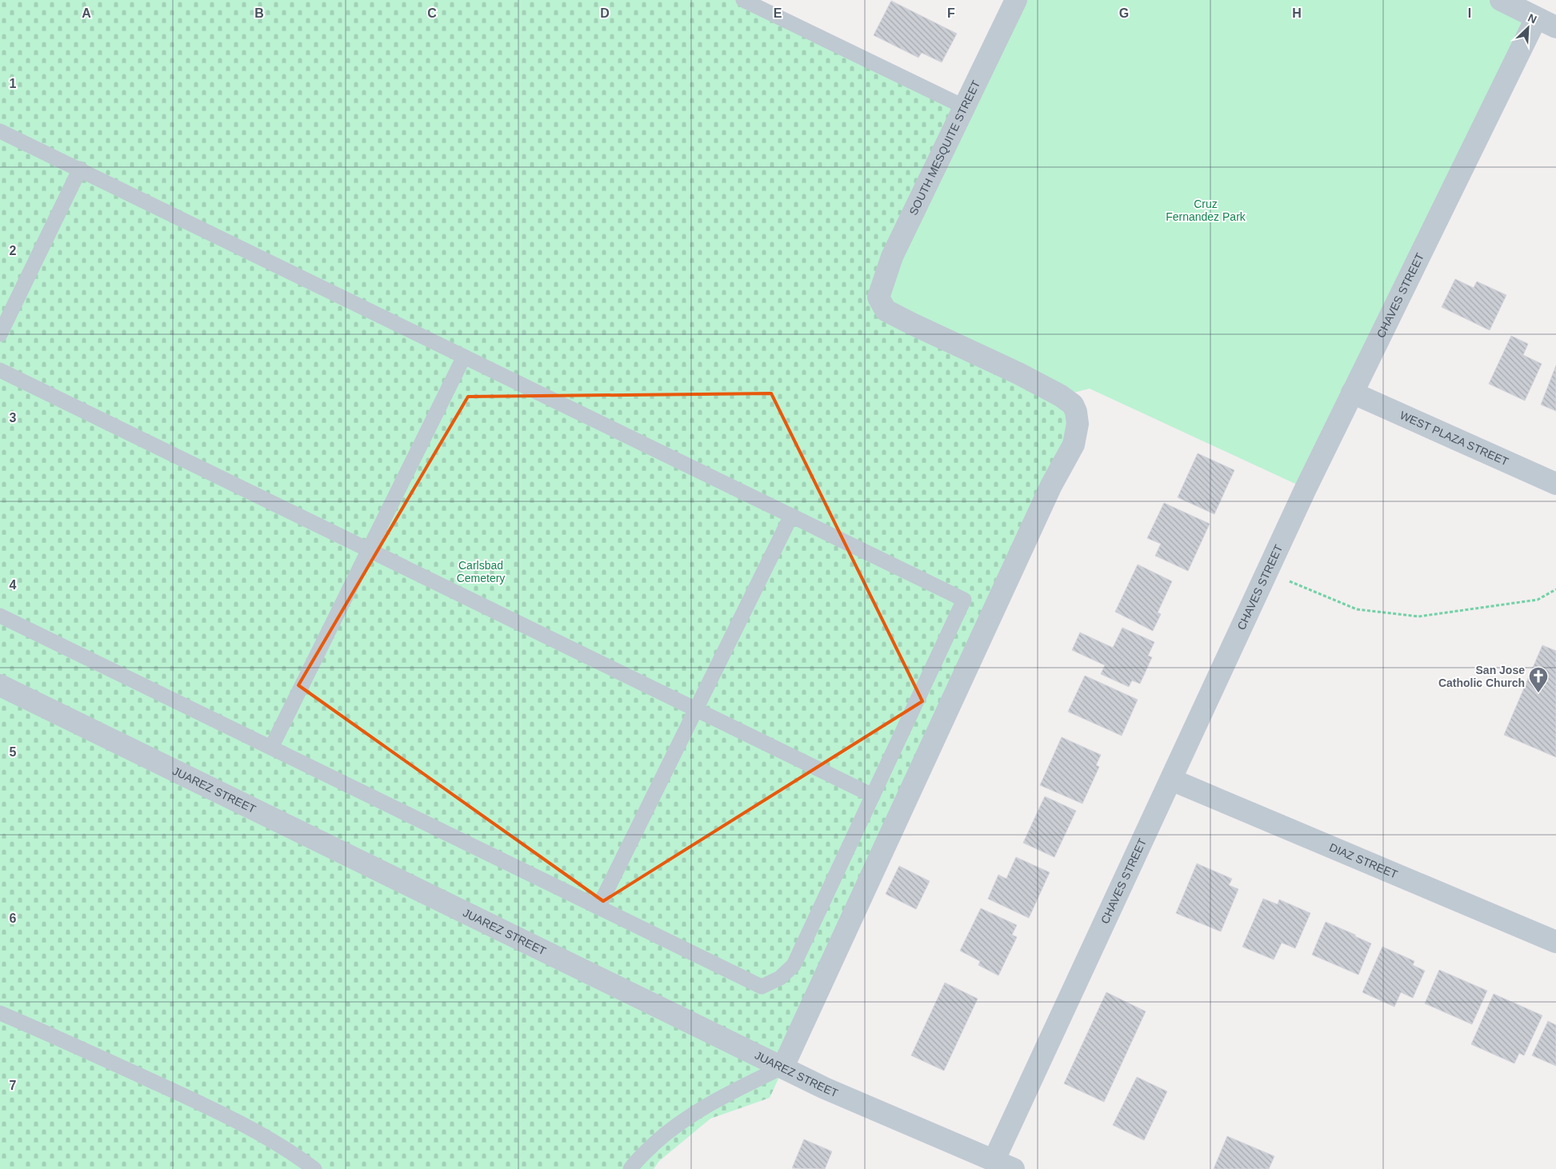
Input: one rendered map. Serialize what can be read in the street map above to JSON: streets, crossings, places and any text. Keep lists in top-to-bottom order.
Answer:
{
  "streets": {
    "street": [
      "SOUTH MESQUITE STREET",
      "CHAVES STREET",
      "WEST PLAZA STREET",
      "JUAREZ STREET",
      "DIAZ STREET"
    ]
  },
  "crossings": [
    ["SOUTH MESQUITE STREET", "JUAREZ STREET"],
    ["CHAVES STREET", "WEST PLAZA STREET"],
    ["CHAVES STREET", "JUAREZ STREET"],
    ["CHAVES STREET", "DIAZ STREET"]
  ],
  "parks": ["Cruz Fernandez Park", "Carlsbad Cemetery"],
  "places": {
    "church": ["San Jose Catholic Church"]
  },
  "north": "top right",
  "grid": {
    "columns": [
      "A",
      "B",
      "C",
      "D",
      "E",
      "F",
      "G",
      "H",
      "I"
    ],
    "rows": [
      "1",
      "2",
      "3",
      "4",
      "5",
      "6",
      "7"
    ]
  }
}
